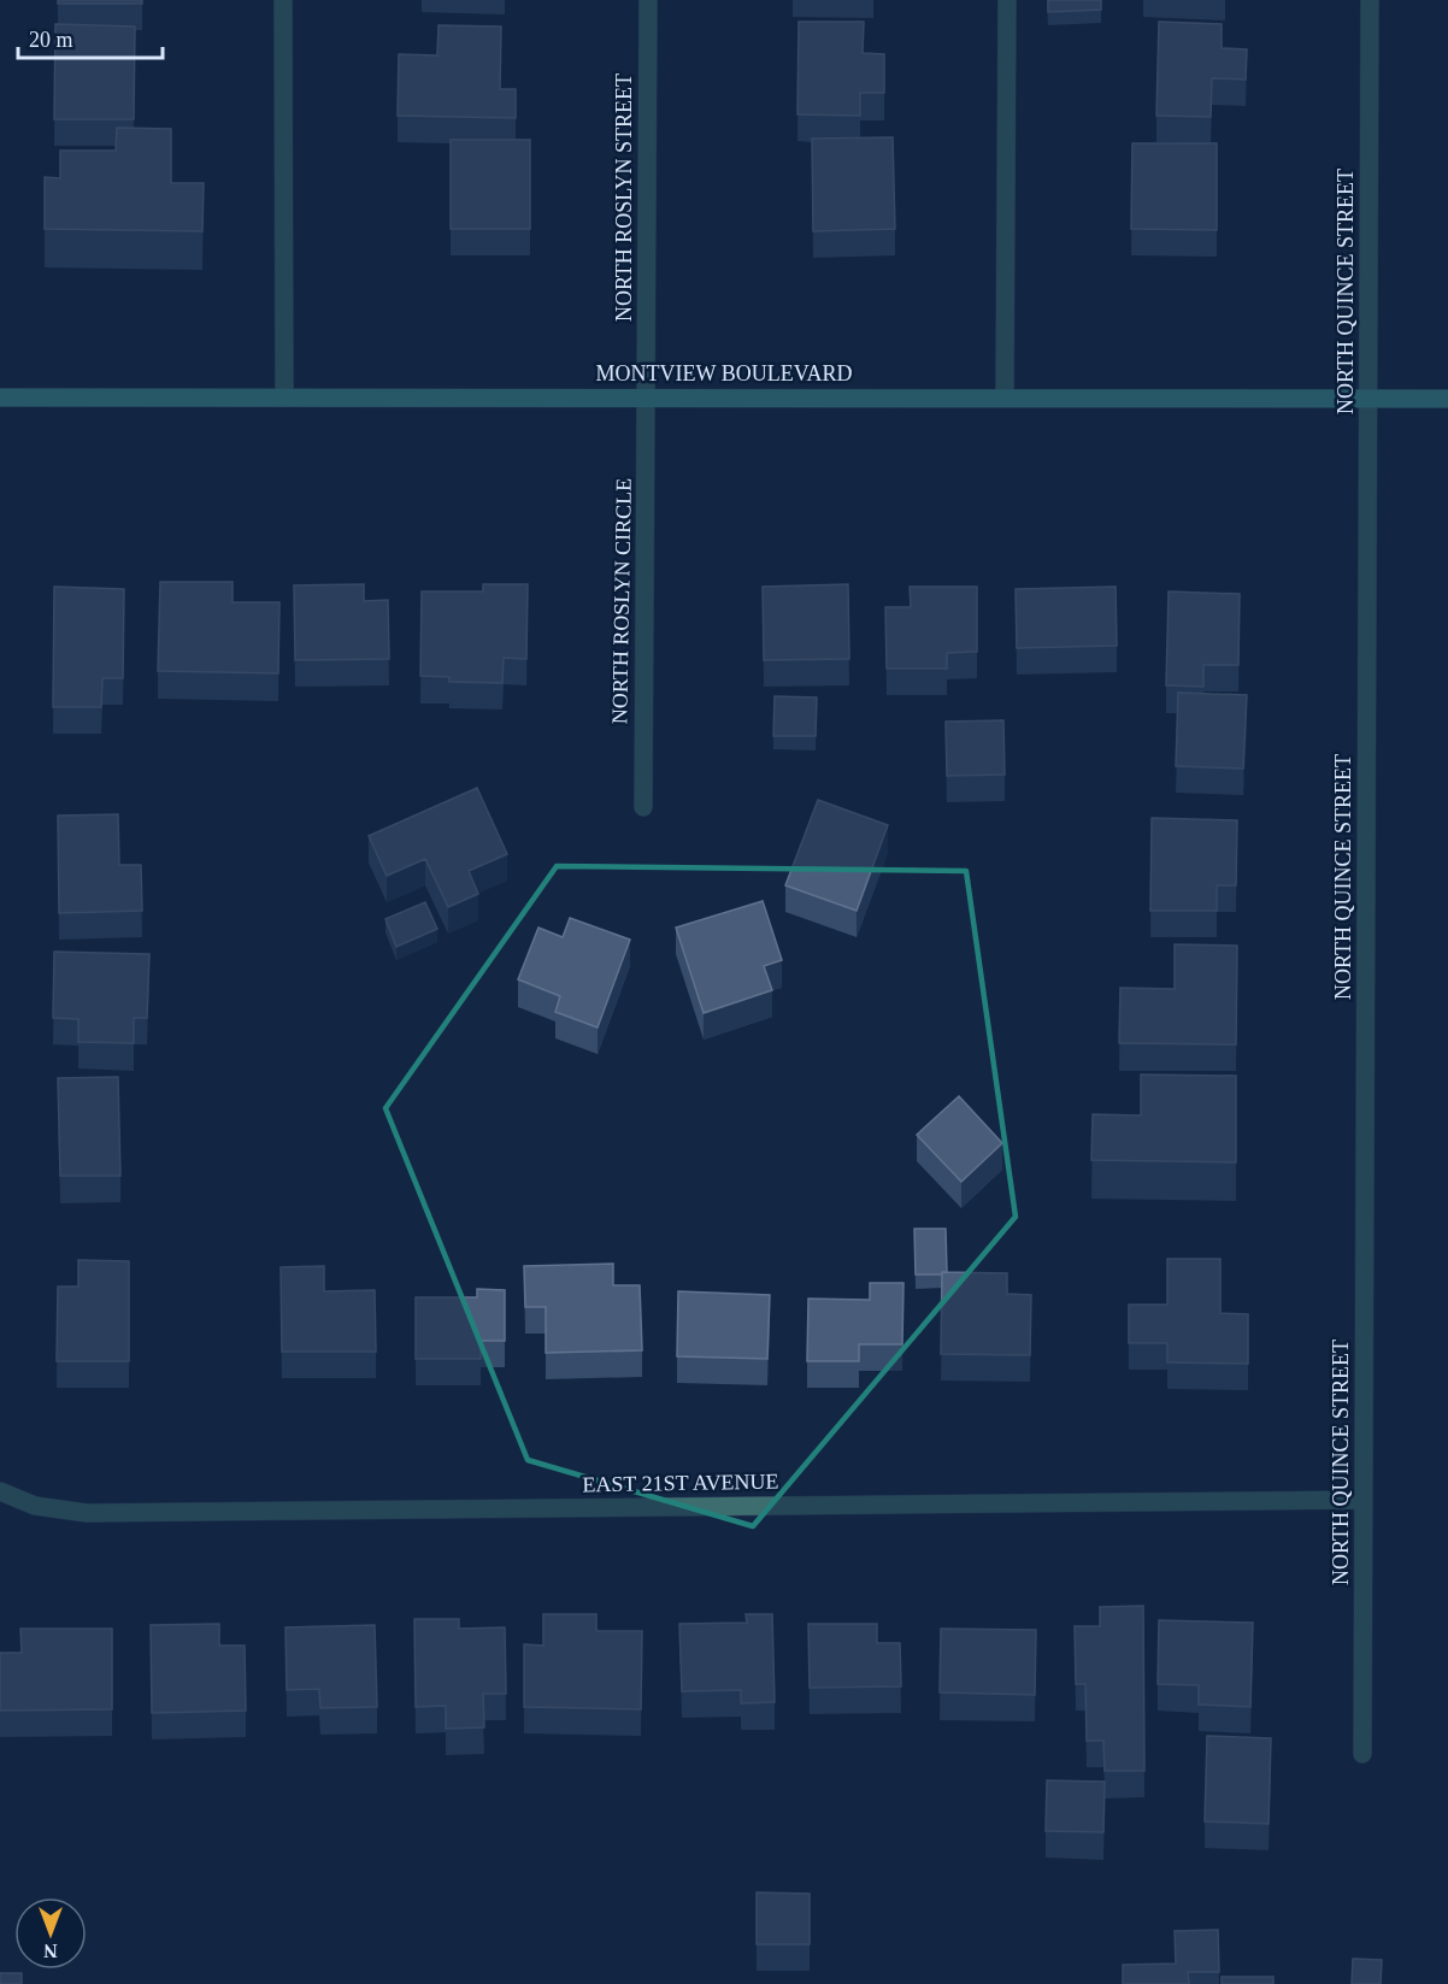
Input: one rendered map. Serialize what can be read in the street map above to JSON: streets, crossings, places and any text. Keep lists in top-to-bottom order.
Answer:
{
  "streets": {
    "main road": ["MONTVIEW BOULEVARD"],
    "street": [
      "NORTH ROSLYN STREET",
      "NORTH QUINCE STREET",
      "NORTH ROSLYN CIRCLE",
      "EAST 21ST AVENUE"
    ]
  },
  "crossings": [
    ["NORTH ROSLYN STREET", "MONTVIEW BOULEVARD"],
    ["NORTH ROSLYN STREET", "NORTH ROSLYN CIRCLE"],
    ["NORTH QUINCE STREET", "MONTVIEW BOULEVARD"],
    ["NORTH QUINCE STREET", "EAST 21ST AVENUE"],
    ["MONTVIEW BOULEVARD", "NORTH ROSLYN CIRCLE"]
  ],
  "scale_bar": "20 m",
  "north": "bottom"
}
